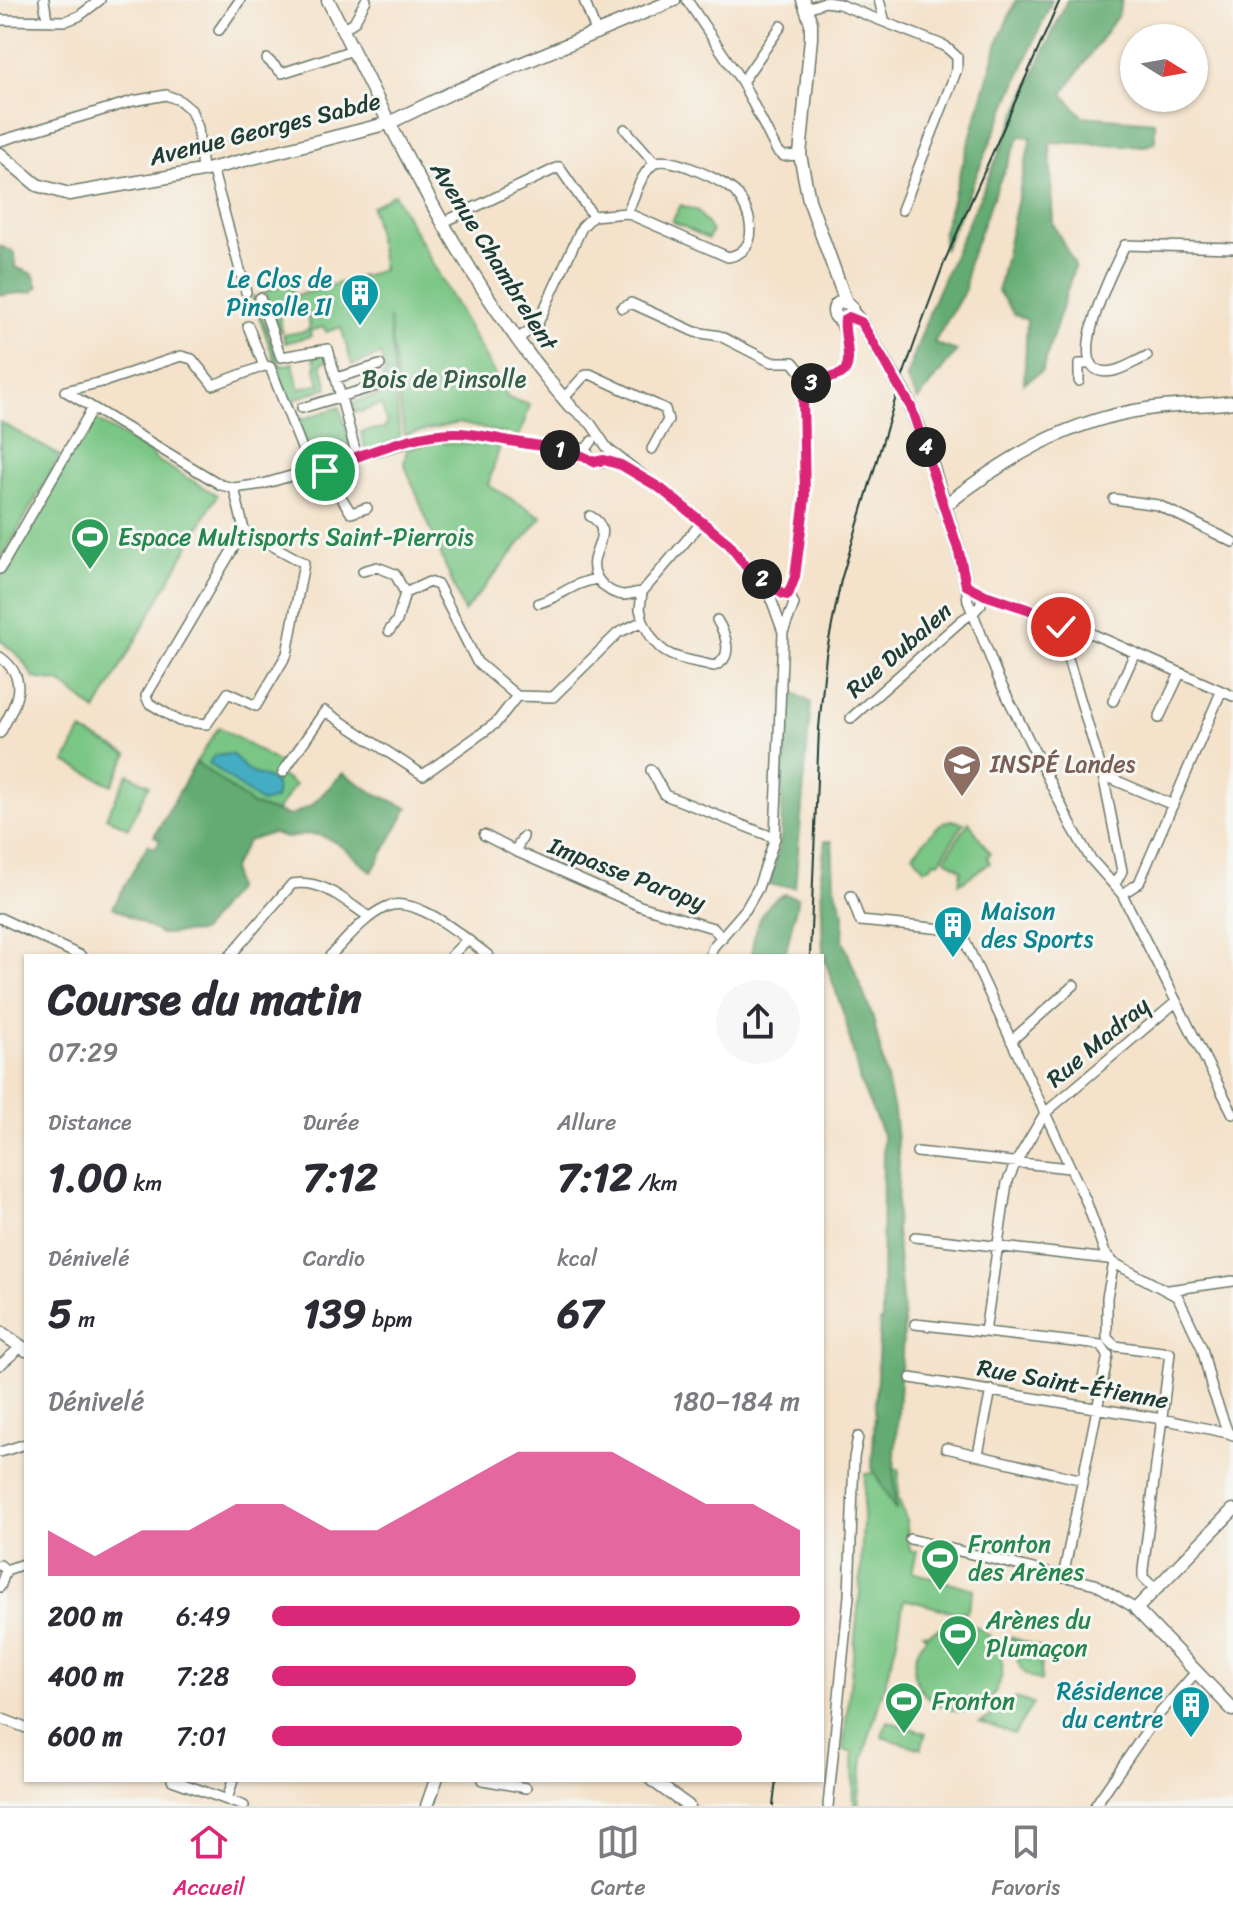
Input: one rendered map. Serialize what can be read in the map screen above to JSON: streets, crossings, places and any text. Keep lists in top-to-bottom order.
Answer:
{
  "streets": {
    "street": [
      "Avenue Georges Sabde",
      "Avenue Chambrelent",
      "Rue Dubalen",
      "Impasse Paropy",
      "Rue Madray",
      "Rue Saint-Étienne"
    ]
  },
  "crossings": [
    ["Avenue Georges Sabde", "Avenue Chambrelent"]
  ],
  "parks": ["Bois de Pinsolle"],
  "places": {
    "building": ["Le Clos de Pinsolle II", "Maison des Sports", "Résidence du centre"],
    "sports": [
      "Espace Multisports Saint-Pierrois",
      "Fronton des Arènes",
      "Arènes du Plumaçon",
      "Fronton"
    ],
    "school or university": ["INSPÉ Landes"]
  },
  "north": "right",
  "page": {
    "pins": [
      "3",
      "4",
      "1",
      "2"
    ],
    "heading": ["Course du matin", "07:29"],
    "stats": [
      ["Distance", "1.00 km"],
      ["Durée", "7:12"],
      ["Allure", "7:12 /km"],
      ["Dénivelé", "5 m"],
      ["Cardio", "139 bpm"],
      ["kcal", "67"]
    ],
    "chart": ["Dénivelé", "180–184 m"],
    "list": [
      {
        "name": "200 m",
        "note": "6:49"
      },
      {
        "name": "400 m",
        "note": "7:28"
      },
      {
        "name": "600 m",
        "note": "7:01"
      }
    ],
    "tabs": ["Accueil", "Carte", "Favoris"]
  }
}
